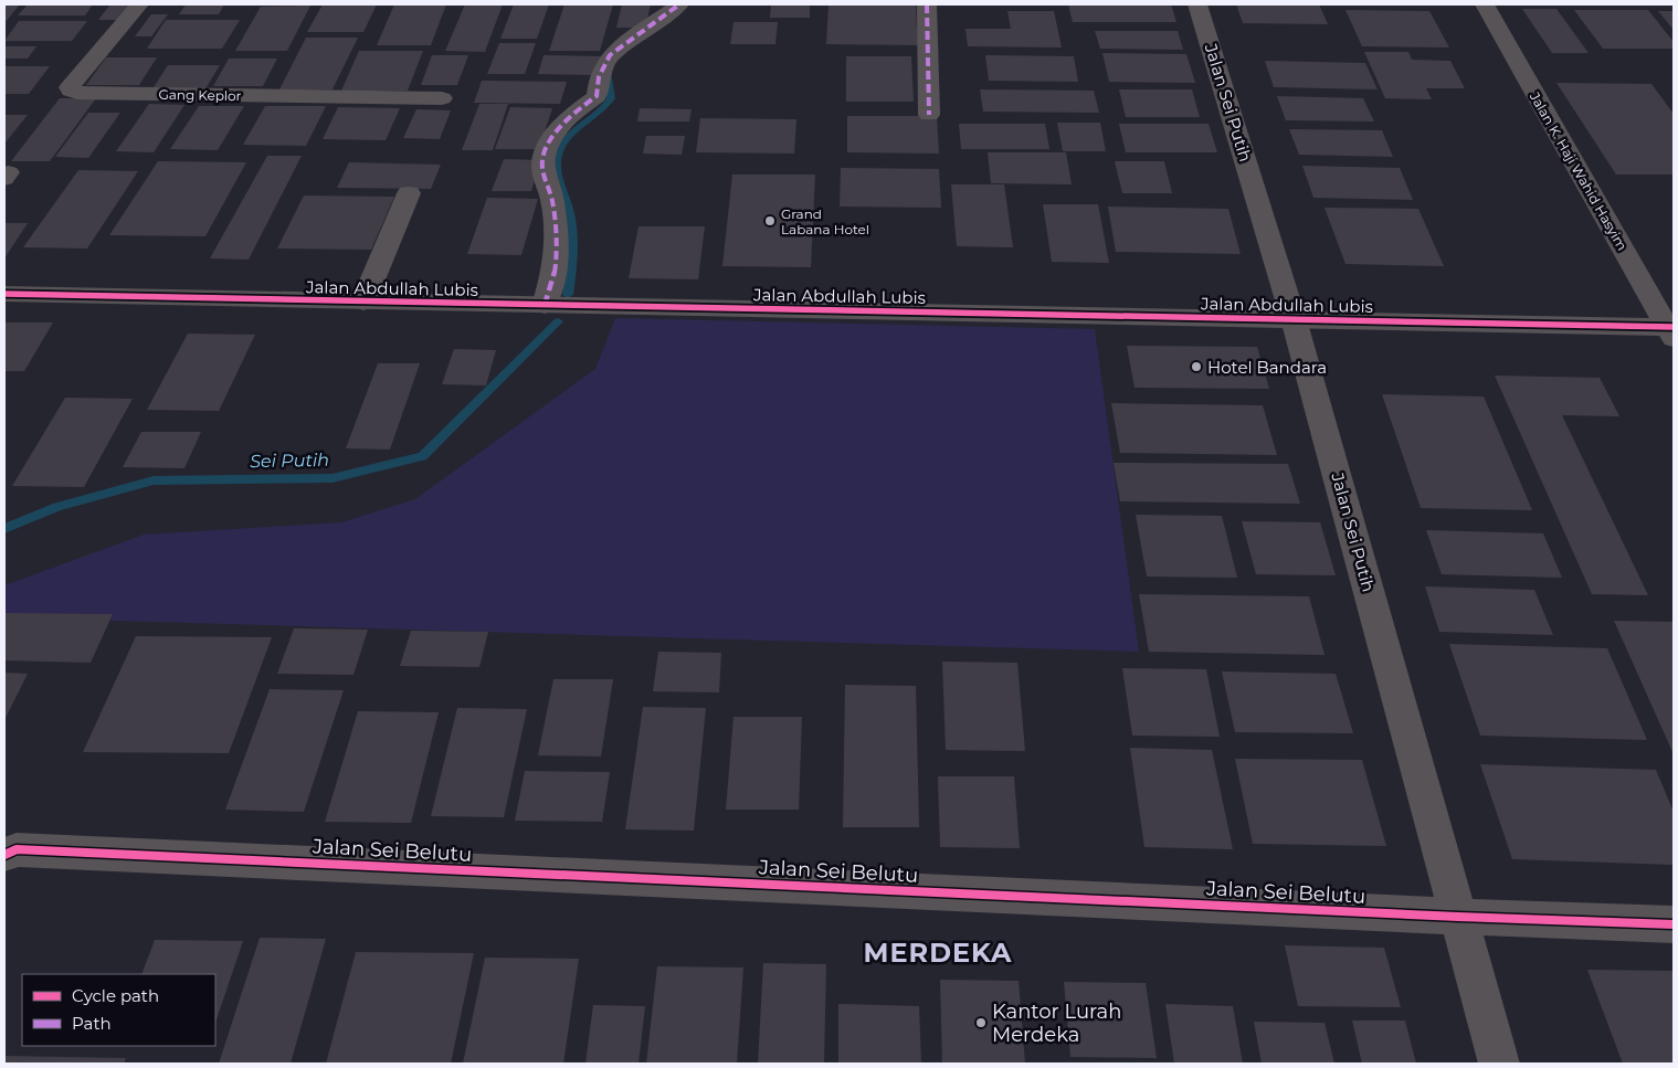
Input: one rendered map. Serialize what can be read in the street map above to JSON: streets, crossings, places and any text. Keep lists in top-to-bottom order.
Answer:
{
  "streets": {
    "street": [
      "Gang Keplor",
      "Jalan Sei Putih",
      "Jalan K. Haji Wahid Hasyim",
      "Jalan Abdullah Lubis",
      "Jalan Sei Belutu"
    ]
  },
  "crossings": [
    ["Jalan Sei Putih", "Jalan Abdullah Lubis"],
    ["Jalan Sei Putih", "Jalan Sei Belutu"],
    ["Jalan K. Haji Wahid Hasyim", "Jalan Abdullah Lubis"]
  ],
  "districts": ["MERDEKA"],
  "water": ["Sei Putih"],
  "places": ["Grand Labana Hotel", "Hotel Bandara", "Kantor Lurah Merdeka"],
  "legend": ["Cycle path", "Path"]
}
